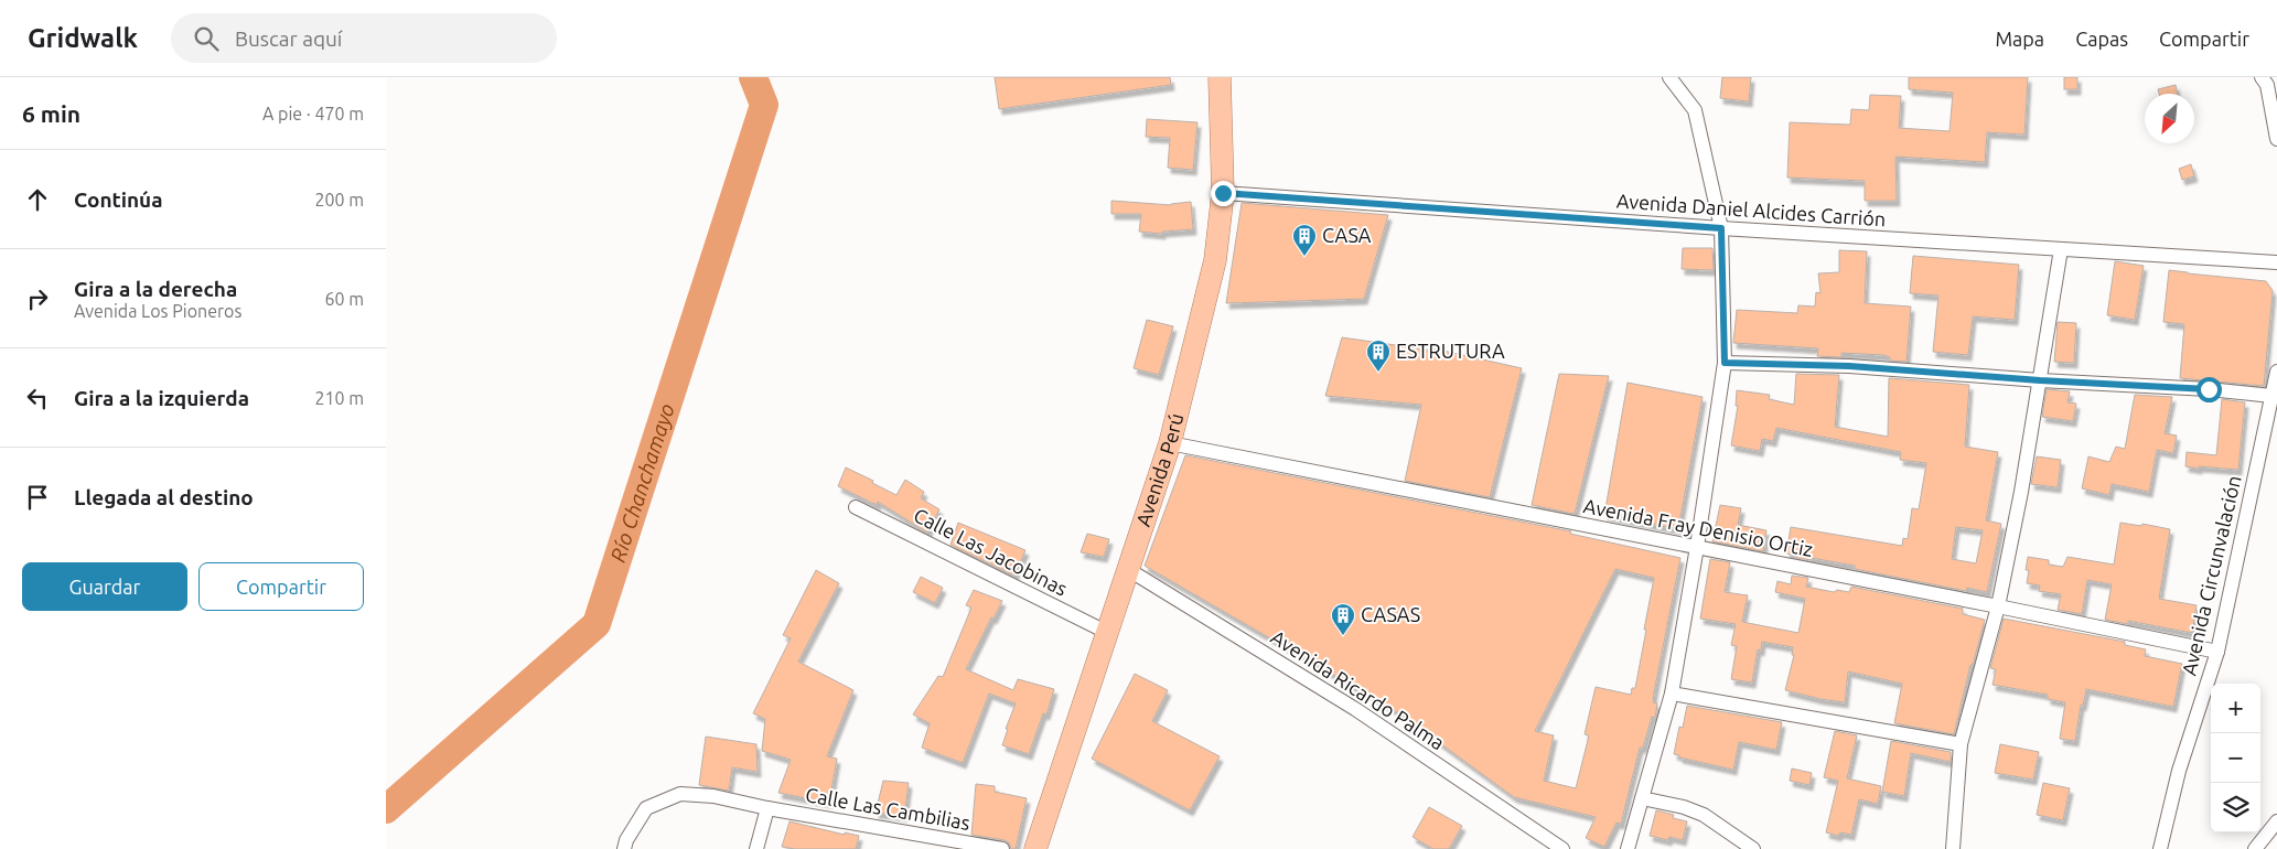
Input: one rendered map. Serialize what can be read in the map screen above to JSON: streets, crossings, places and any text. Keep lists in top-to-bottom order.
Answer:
{
  "streets": {
    "highway": ["Avenida Perú"],
    "street": [
      "Avenida Daniel Alcides Carrión",
      "Avenida Fray Denisio Ortiz",
      "Calle Las Jacobinas",
      "Avenida Circunvalación",
      "Avenida Ricardo Palma",
      "Calle Las Cambilias"
    ]
  },
  "crossings": [
    ["Avenida Daniel Alcides Carrión", "Avenida Perú"],
    ["Avenida Perú", "Avenida Fray Denisio Ortiz"],
    ["Avenida Perú", "Calle Las Jacobinas"],
    ["Avenida Perú", "Avenida Ricardo Palma"],
    ["Avenida Fray Denisio Ortiz", "Avenida Circunvalación"]
  ],
  "water": ["Río Chanchamayo"],
  "places": {
    "building": ["CASA", "ESTRUTURA", "CASAS"]
  },
  "north": "bottom left",
  "page": {
    "header": "Gridwalk",
    "search": "Buscar aquí",
    "nav": ["Mapa", "Capas", "Compartir"],
    "heading": ["6 min", "A pie · 470 m"],
    "list": [
      ["Continúa", "200 m"],
      ["Gira a la derecha", "Avenida Los Pioneros", "60 m"],
      ["Gira a la izquierda", "210 m"],
      "Llegada al destino"
    ],
    "buttons": ["Guardar", "Compartir"],
    "map_buttons": ["+", "−"]
  }
}
